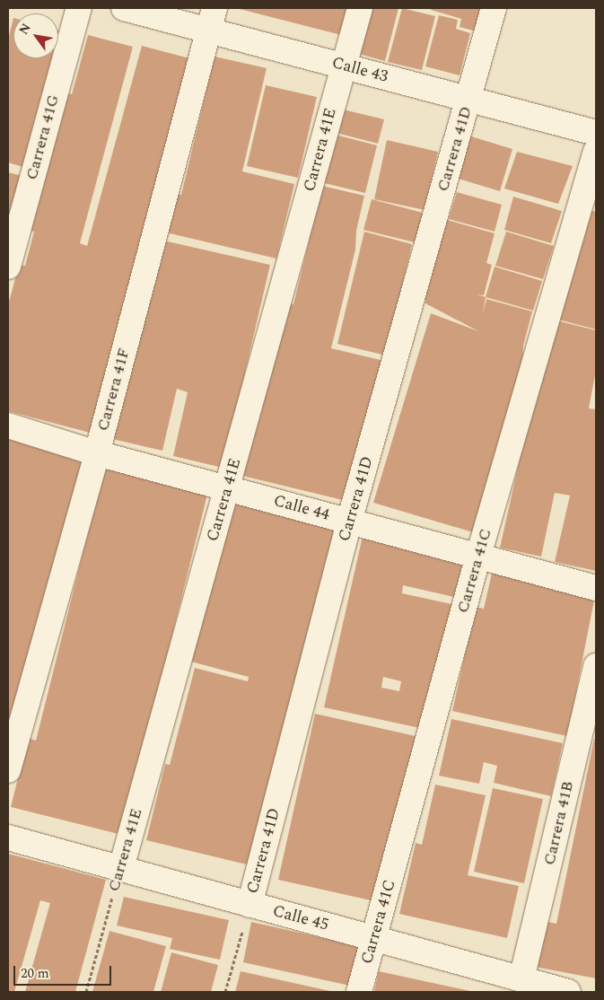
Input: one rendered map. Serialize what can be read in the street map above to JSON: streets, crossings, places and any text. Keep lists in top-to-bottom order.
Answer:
{
  "streets": {
    "street": [
      "Calle 43",
      "Carrera 41G",
      "Carrera 41D",
      "Carrera 41E",
      "Carrera 41F",
      "Calle 44",
      "Carrera 41C",
      "Carrera 41B",
      "Calle 45"
    ]
  },
  "crossings": [
    ["Calle 43", "Carrera 41D"],
    ["Calle 43", "Carrera 41E"],
    ["Calle 43", "Carrera 41F"],
    ["Carrera 41D", "Calle 44"],
    ["Carrera 41D", "Calle 45"],
    ["Carrera 41E", "Calle 44"],
    ["Carrera 41E", "Calle 45"],
    ["Carrera 41F", "Calle 44"],
    ["Calle 44", "Carrera 41C"],
    ["Carrera 41C", "Calle 45"],
    ["Carrera 41B", "Calle 45"]
  ],
  "scale_bar": "20 m",
  "north": "top left"
}
